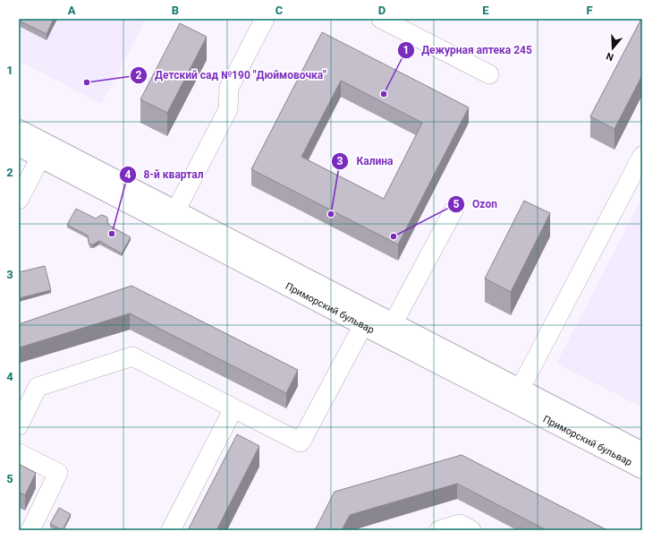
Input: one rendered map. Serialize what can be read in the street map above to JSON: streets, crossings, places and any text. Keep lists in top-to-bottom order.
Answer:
{
  "streets": {
    "main road": ["Приморский бульвар"]
  },
  "places": [
    "Детский сад №190 \"Дюймовочка\"",
    "Дежурная аптека 245",
    "Калина",
    "8-й квартал",
    "Ozon"
  ],
  "north": "bottom",
  "grid": {
    "columns": [
      "A",
      "B",
      "C",
      "D",
      "E",
      "F"
    ],
    "rows": [
      "1",
      "2",
      "3",
      "4",
      "5"
    ]
  }
}
